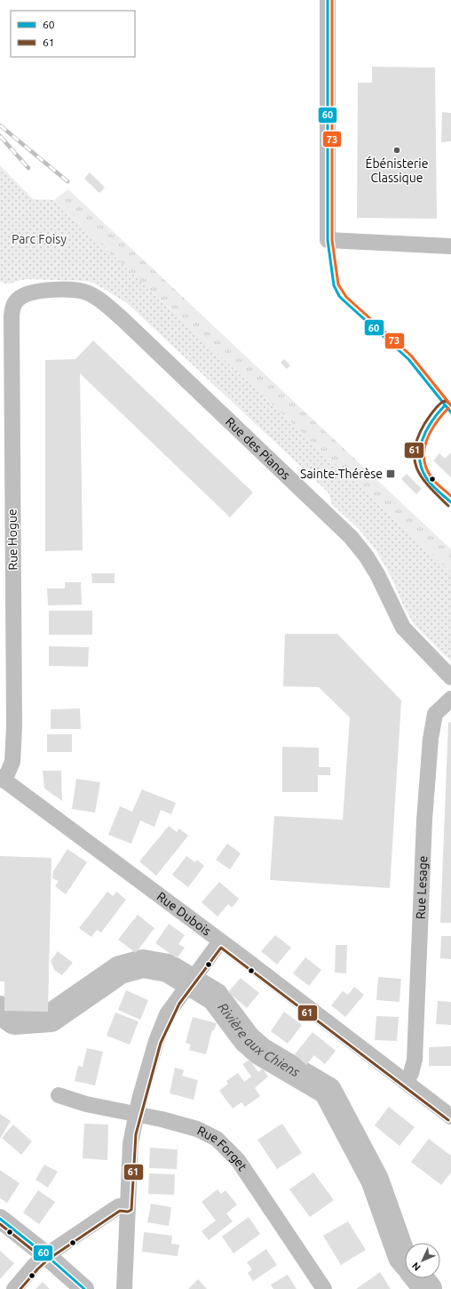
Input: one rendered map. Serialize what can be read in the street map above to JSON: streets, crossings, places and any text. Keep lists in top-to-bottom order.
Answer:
{
  "streets": {
    "street": [
      "Rue des Pianos",
      "Rue Hogue",
      "Rue Lesage",
      "Rue Dubois",
      "Rue Forget"
    ]
  },
  "crossings": [
    ["Rue des Pianos", "Rue Hogue"],
    ["Rue Hogue", "Rue Dubois"],
    ["Rue Lesage", "Rue Dubois"]
  ],
  "water": ["Rivière aux Chiens"],
  "parks": ["Parc Foisy"],
  "places": {
    "other": ["Ébénisterie Classique"],
    "transit": ["Sainte-Thérèse"]
  },
  "lines": ["transit line 60", "transit line 73", "transit line 61"],
  "legend": ["60", "61"],
  "north": "bottom left"
}
